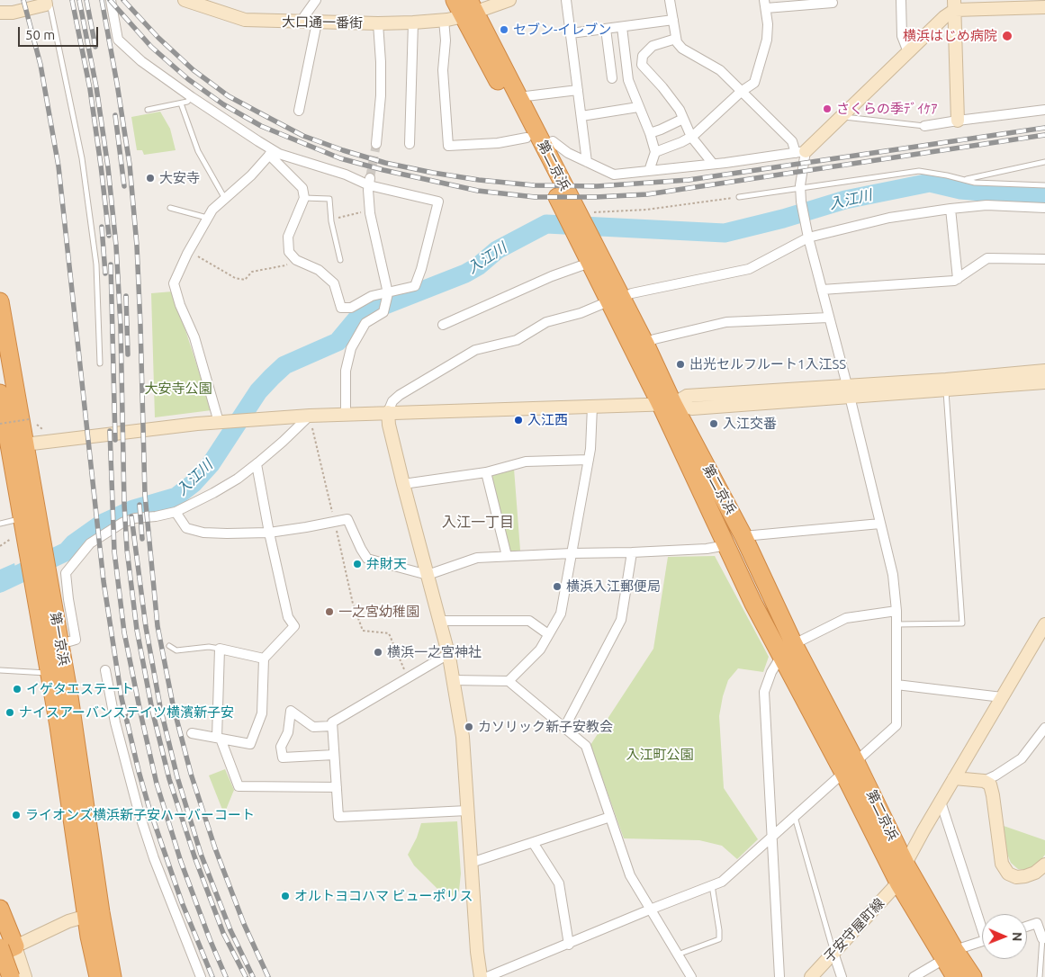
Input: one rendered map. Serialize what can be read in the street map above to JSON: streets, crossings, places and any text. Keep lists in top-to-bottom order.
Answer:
{
  "streets": {
    "highway": ["第二京浜", "第一京浜"],
    "street": ["大口通一番街", "子安守屋町線"]
  },
  "crossings": [
    ["大口通一番街", "第二京浜"],
    ["第二京浜", "子安守屋町線"]
  ],
  "districts": ["入江一丁目"],
  "water": ["入江川"],
  "parks": ["大安寺公園", "入江町公園"],
  "places": [
    "セブン-イレブン",
    "横浜はじめ病院",
    "さくらの季ﾃﾞｲｹｱ",
    "大安寺",
    "出光セルフルート1入江SS",
    "入江西",
    "入江交番",
    "弁財天",
    "横浜入江郵便局",
    "一之宮幼稚園",
    "横浜一之宮神社",
    "イゲタエステート",
    "ナイスアーバンステイツ横濱新子安",
    "カソリック新子安教会",
    "ライオンズ横浜新子安ハーバーコート",
    "オルトヨコハマ ビューポリス"
  ],
  "scale_bar": "50 m",
  "north": "right"
}
